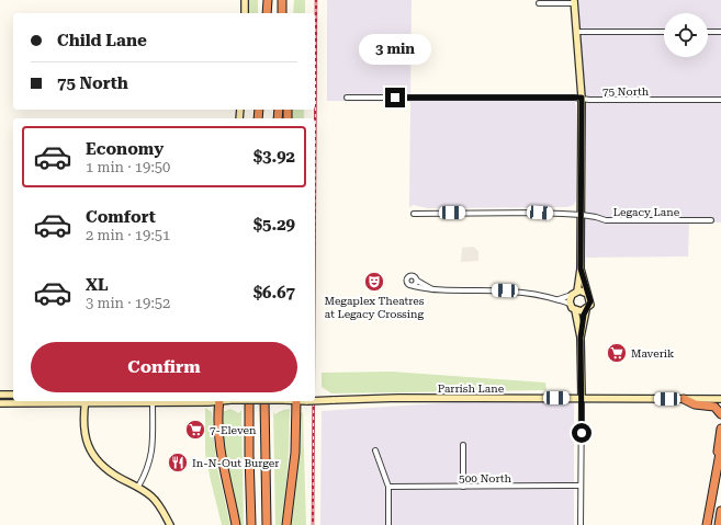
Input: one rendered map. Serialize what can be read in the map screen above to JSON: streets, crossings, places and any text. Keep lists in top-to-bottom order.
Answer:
{
  "streets": {
    "main road": ["Parrish Lane"],
    "street": ["75 North", "Legacy Lane", "500 North"]
  },
  "places": {
    "theatre": ["Megaplex Theatres at Legacy Crossing"],
    "supermarket": ["Maverik", "7-Eleven"],
    "restaurant": ["In-N-Out Burger"]
  },
  "page": {
    "banner": ["Child Lane", "75 North"],
    "bubble": "3 min",
    "list": [
      {
        "name": "Economy",
        "note": "1 min · 19:50",
        "value": "$3.92"
      },
      {
        "name": "Comfort",
        "note": "2 min · 19:51",
        "value": "$5.29"
      },
      {
        "name": "XL",
        "note": "3 min · 19:52",
        "value": "$6.67"
      }
    ],
    "buttons": "Confirm"
  }
}
